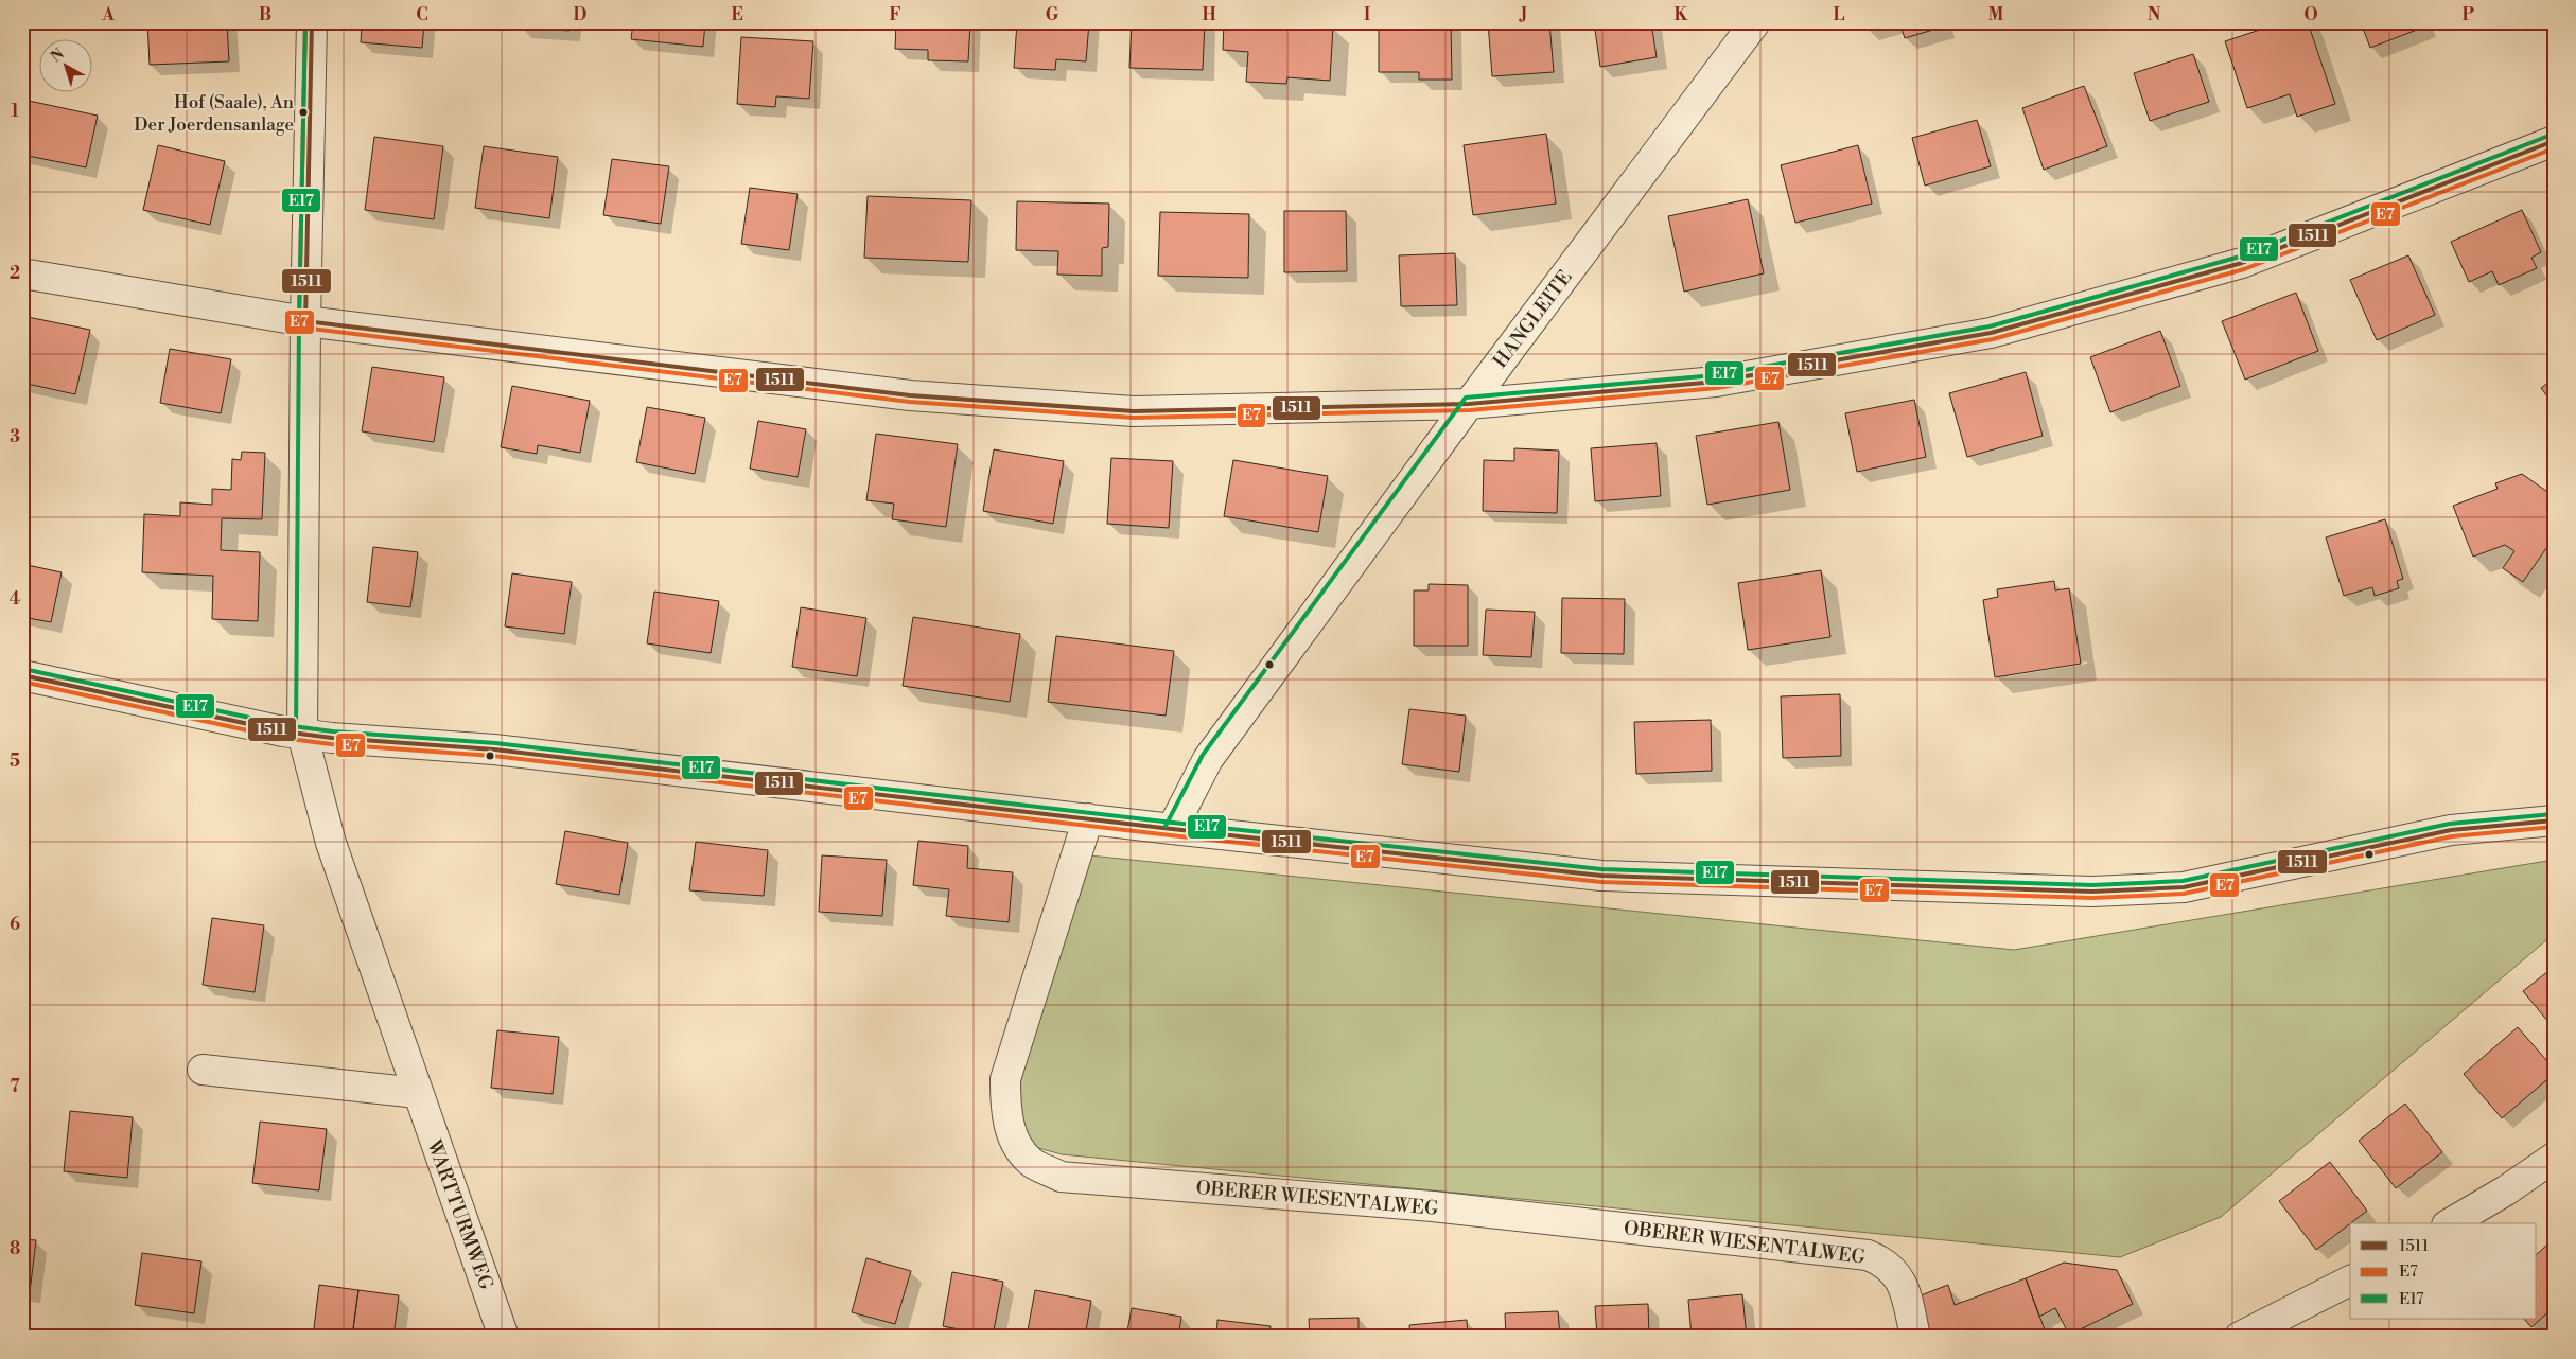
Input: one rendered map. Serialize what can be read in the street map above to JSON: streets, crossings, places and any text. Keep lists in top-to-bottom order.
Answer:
{
  "streets": {
    "street": ["HANGLEITE", "OBERER WIESENTALWEG", "WARTTURMWEG"]
  },
  "places": ["Hof (Saale), An Der Joerdensanlage"],
  "lines": ["transit line 1511", "transit line E7", "transit line E17"],
  "legend": ["1511", "E7", "E17"],
  "north": "top left",
  "grid": {
    "columns": [
      "A",
      "B",
      "C",
      "D",
      "E",
      "F",
      "G",
      "H",
      "I",
      "J",
      "K",
      "L",
      "M",
      "N",
      "O",
      "P"
    ],
    "rows": [
      "1",
      "2",
      "3",
      "4",
      "5",
      "6",
      "7",
      "8"
    ]
  }
}
